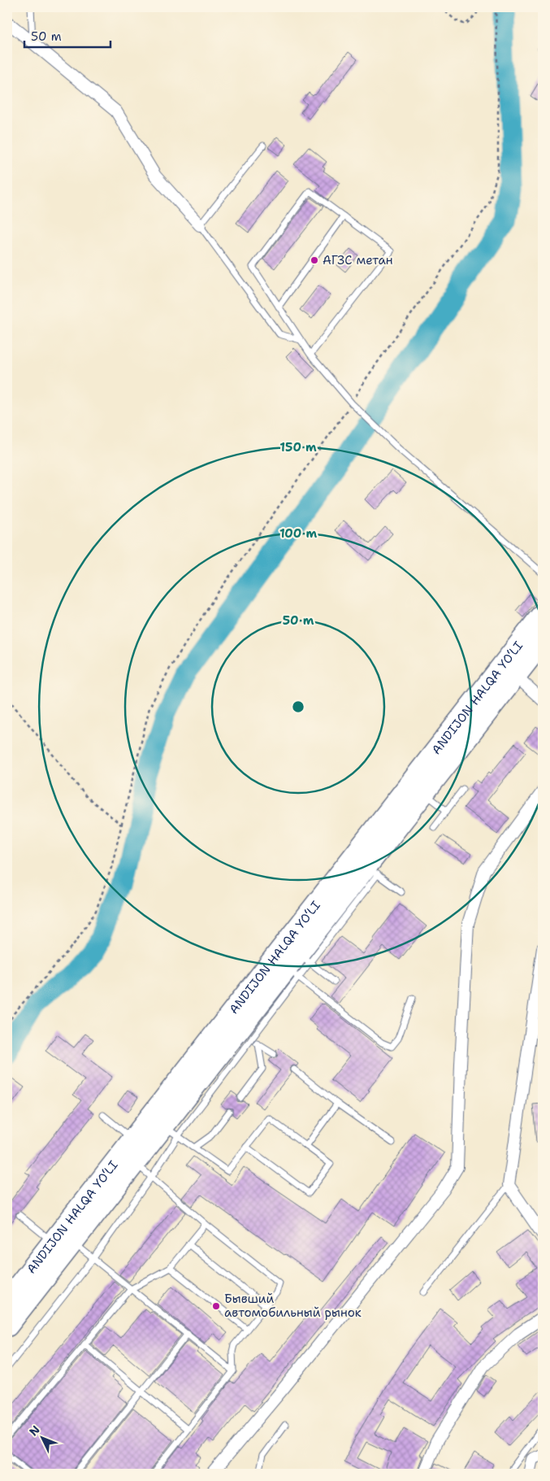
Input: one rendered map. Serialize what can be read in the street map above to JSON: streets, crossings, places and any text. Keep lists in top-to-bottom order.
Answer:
{
  "streets": {
    "highway": ["ANDIJON HALQA YO‘LI"]
  },
  "places": ["АГЗС метан", "Бывший автомобильный рынок"],
  "scale_bar": "50 m",
  "north": "top left",
  "rings": ["150 m", "100 m", "50 m"]
}
